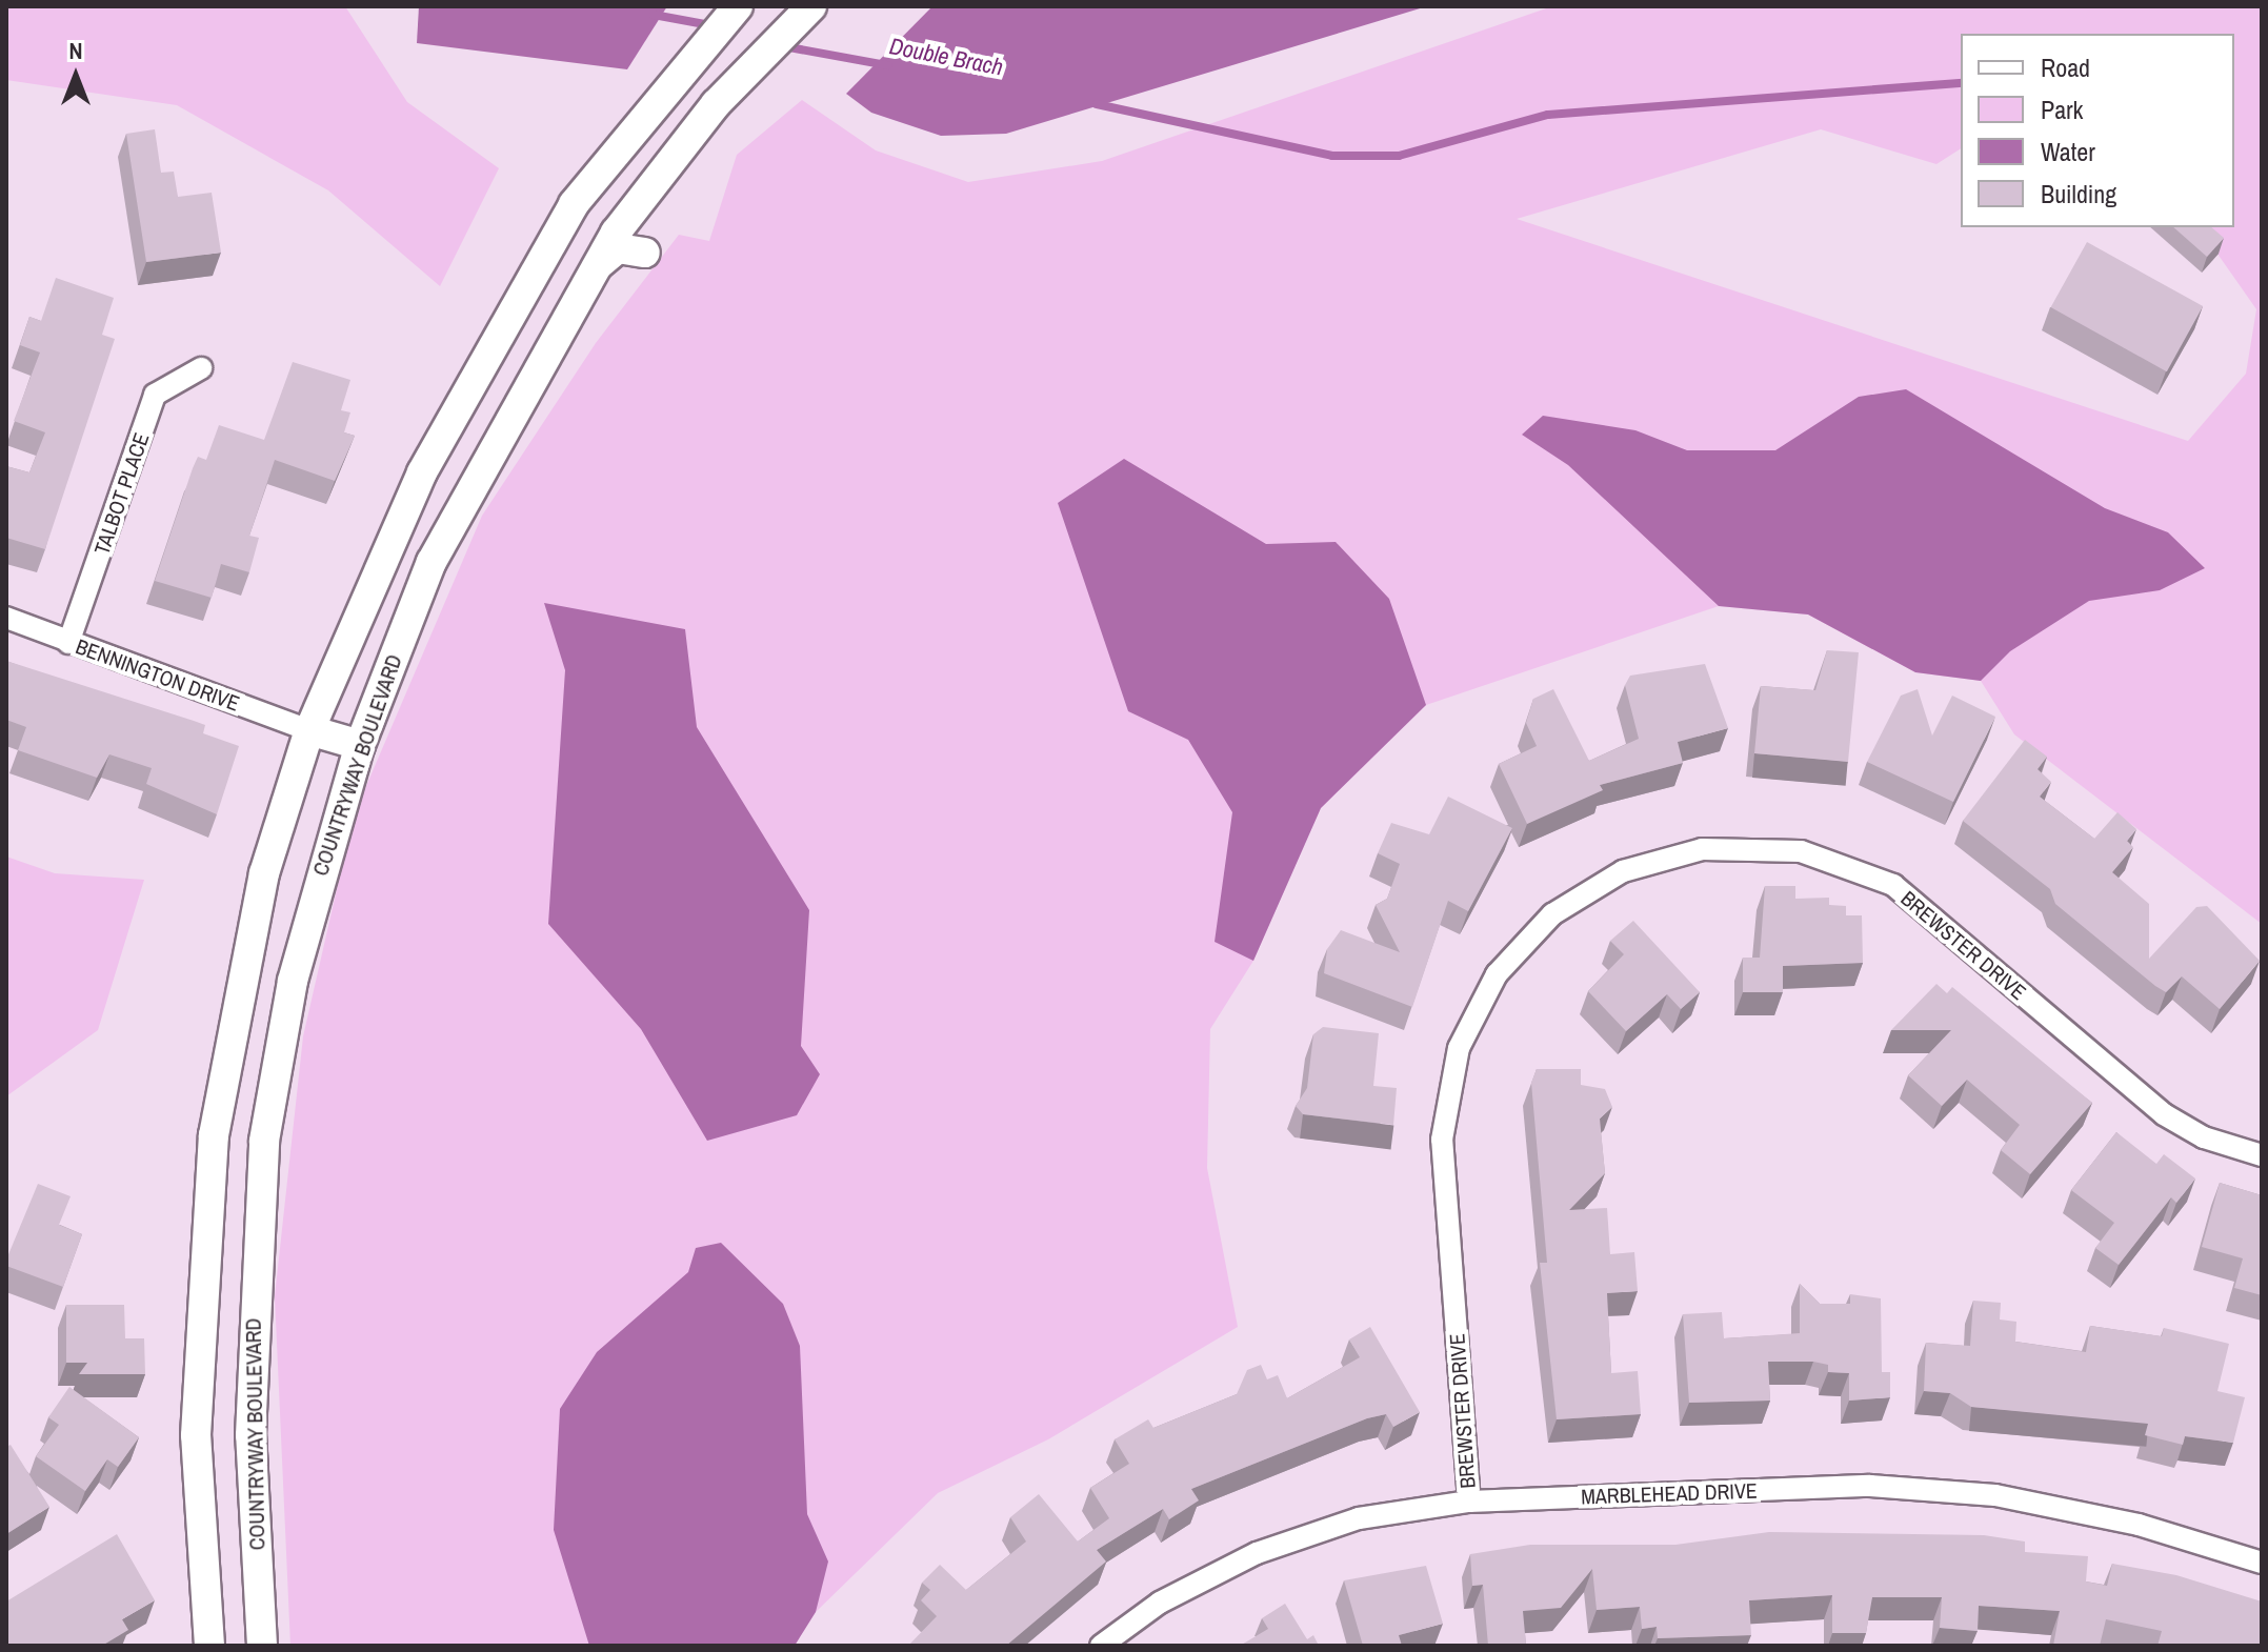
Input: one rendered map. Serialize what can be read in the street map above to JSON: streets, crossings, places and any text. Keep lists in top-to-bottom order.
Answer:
{
  "streets": {
    "street": [
      "TALBOT PLACE",
      "BENNINGTON DRIVE",
      "COUNTRYWAY BOULEVARD",
      "BREWSTER DRIVE",
      "MARBLEHEAD DRIVE"
    ]
  },
  "crossings": [
    ["TALBOT PLACE", "BENNINGTON DRIVE"],
    ["BREWSTER DRIVE", "MARBLEHEAD DRIVE"]
  ],
  "water": ["Double Brach"],
  "legend": [
    "Road",
    "Park",
    "Water",
    "Building"
  ],
  "north": "top"
}
